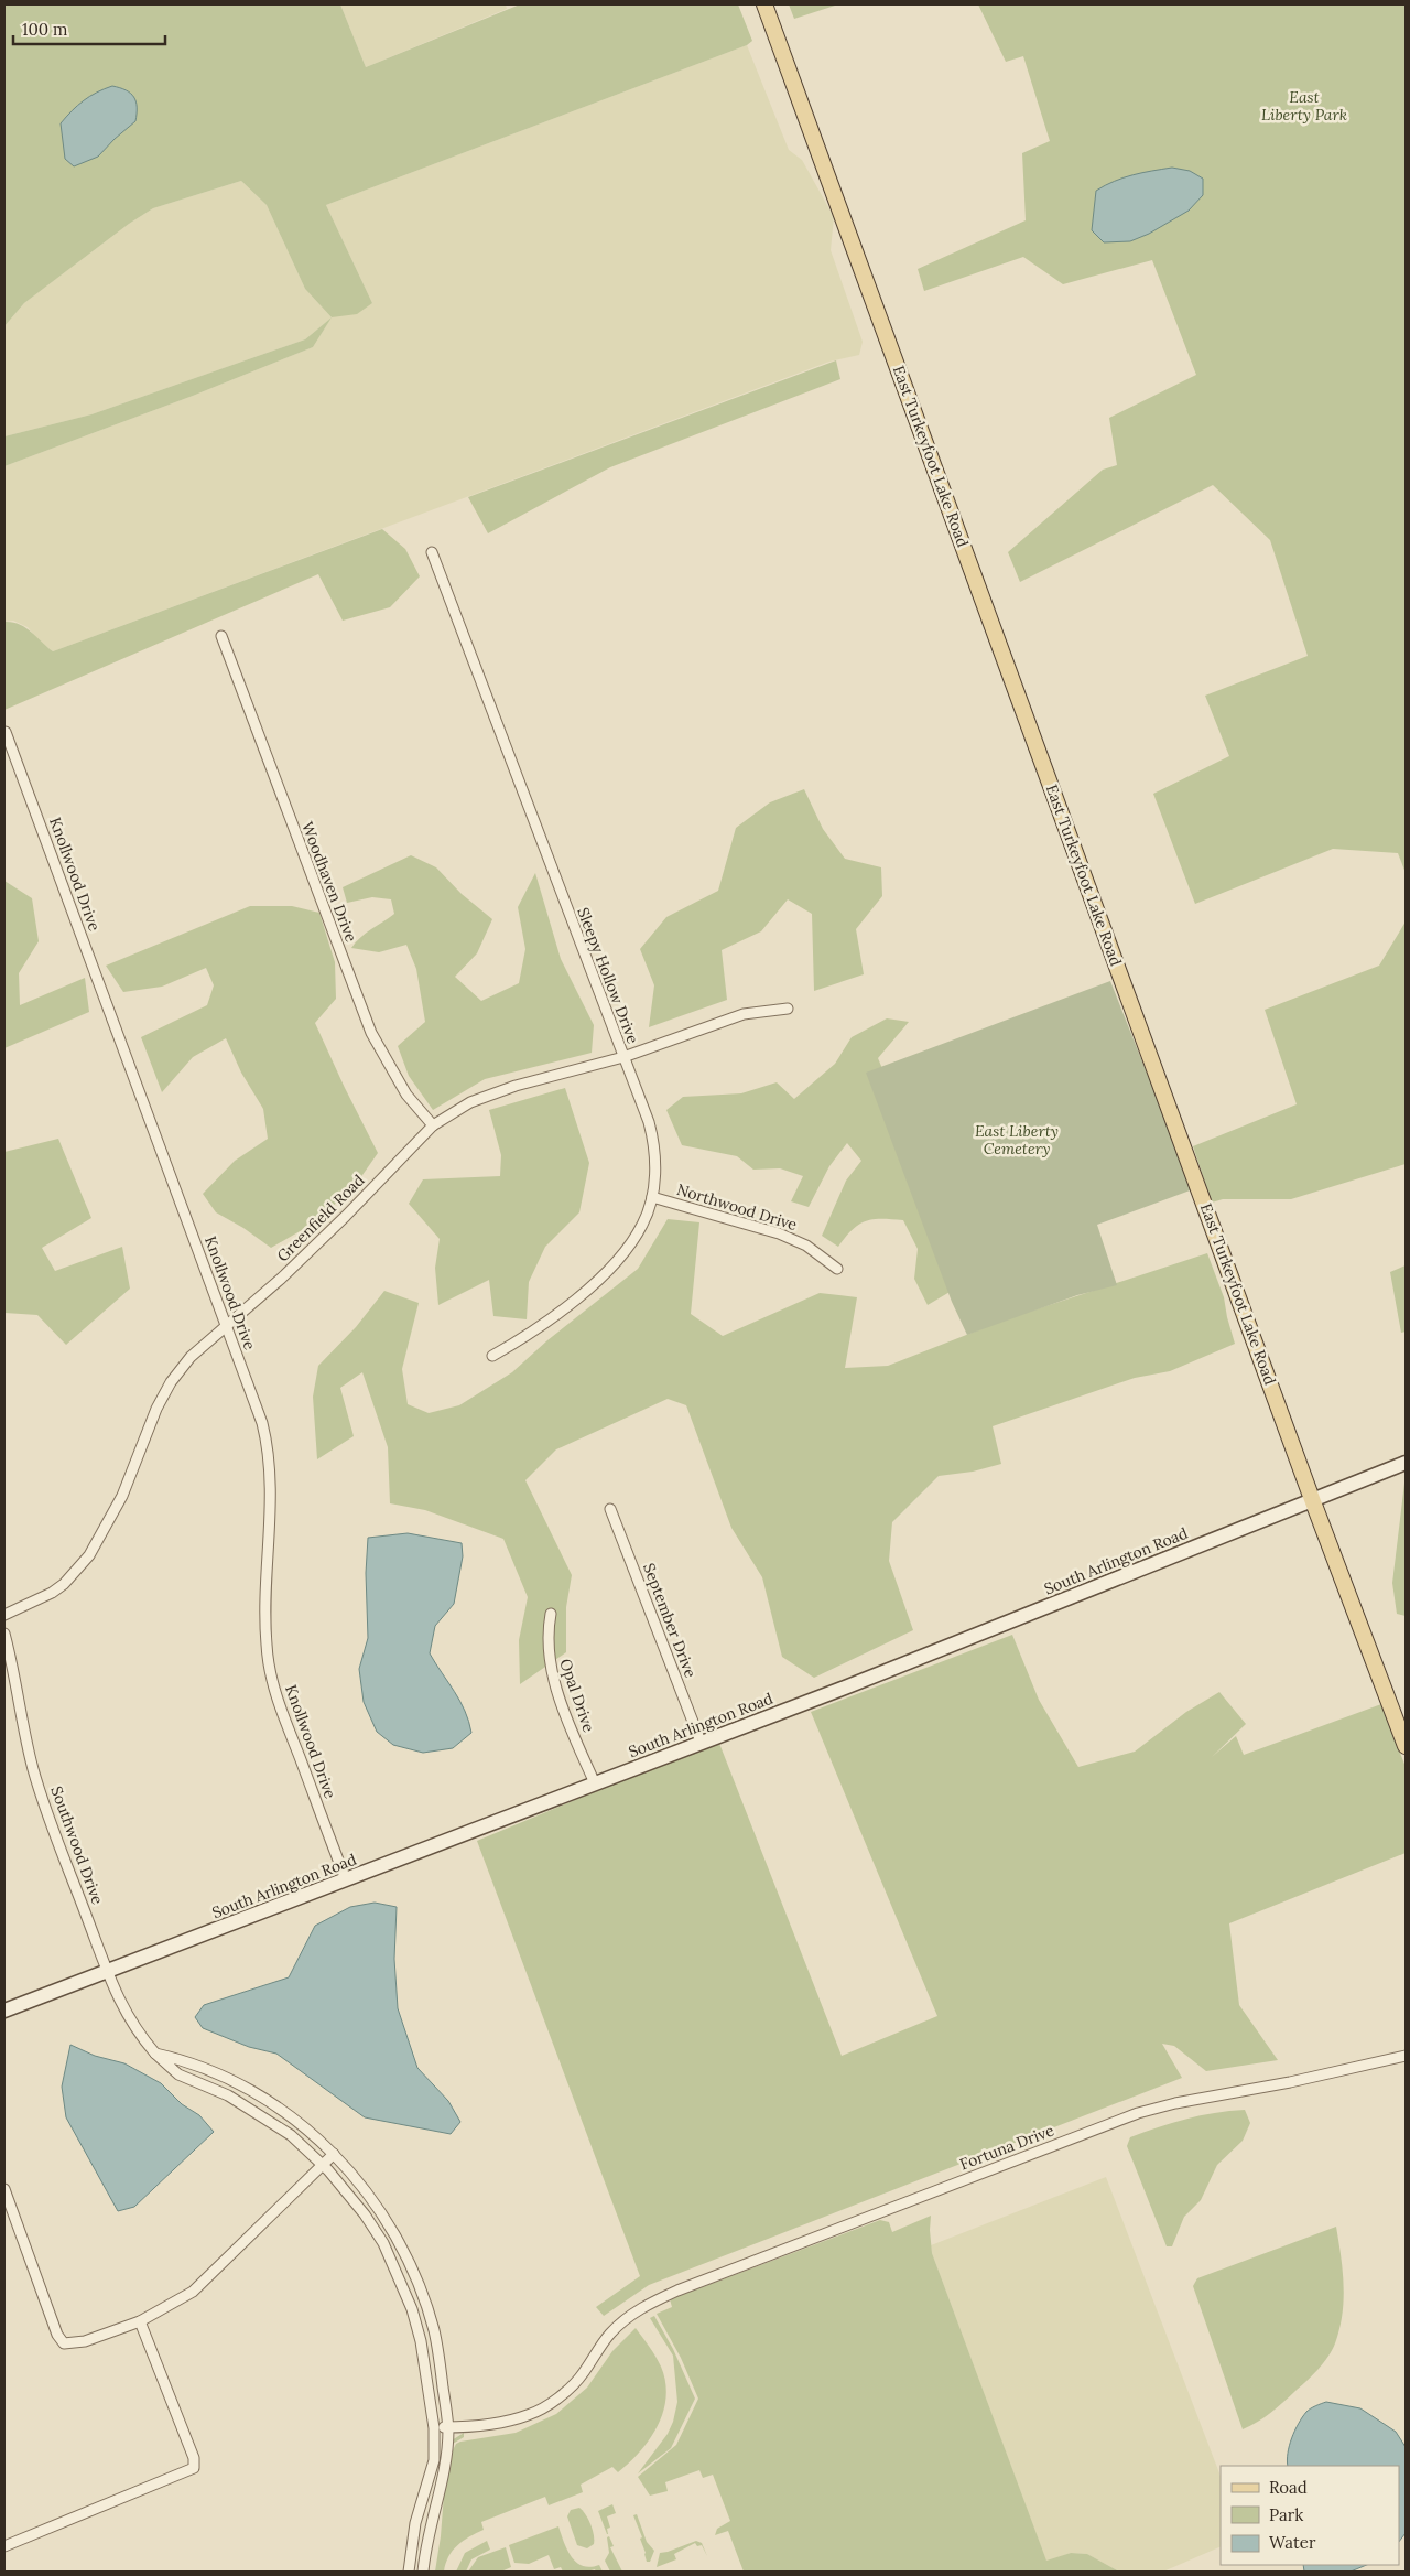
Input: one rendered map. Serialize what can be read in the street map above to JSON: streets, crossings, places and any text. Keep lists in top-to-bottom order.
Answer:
{
  "streets": {
    "main road": ["East Turkeyfoot Lake Road", "South Arlington Road"],
    "street": [
      "Knollwood Drive",
      "Woodhaven Drive",
      "Sleepy Hollow Drive",
      "Northwood Drive",
      "Greenfield Road",
      "September Drive",
      "Opal Drive",
      "Southwood Drive",
      "Fortuna Drive"
    ]
  },
  "crossings": [
    ["East Turkeyfoot Lake Road", "South Arlington Road"],
    ["Knollwood Drive", "Greenfield Road"],
    ["Knollwood Drive", "South Arlington Road"],
    ["Woodhaven Drive", "Greenfield Road"],
    ["Sleepy Hollow Drive", "Northwood Drive"],
    ["Sleepy Hollow Drive", "Greenfield Road"],
    ["South Arlington Road", "September Drive"],
    ["South Arlington Road", "Opal Drive"],
    ["South Arlington Road", "Southwood Drive"],
    ["Southwood Drive", "Fortuna Drive"]
  ],
  "parks": ["East Liberty Park", "East Liberty Cemetery"],
  "legend": ["Road", "Park", "Water"],
  "scale_bar": "100 m"
}
